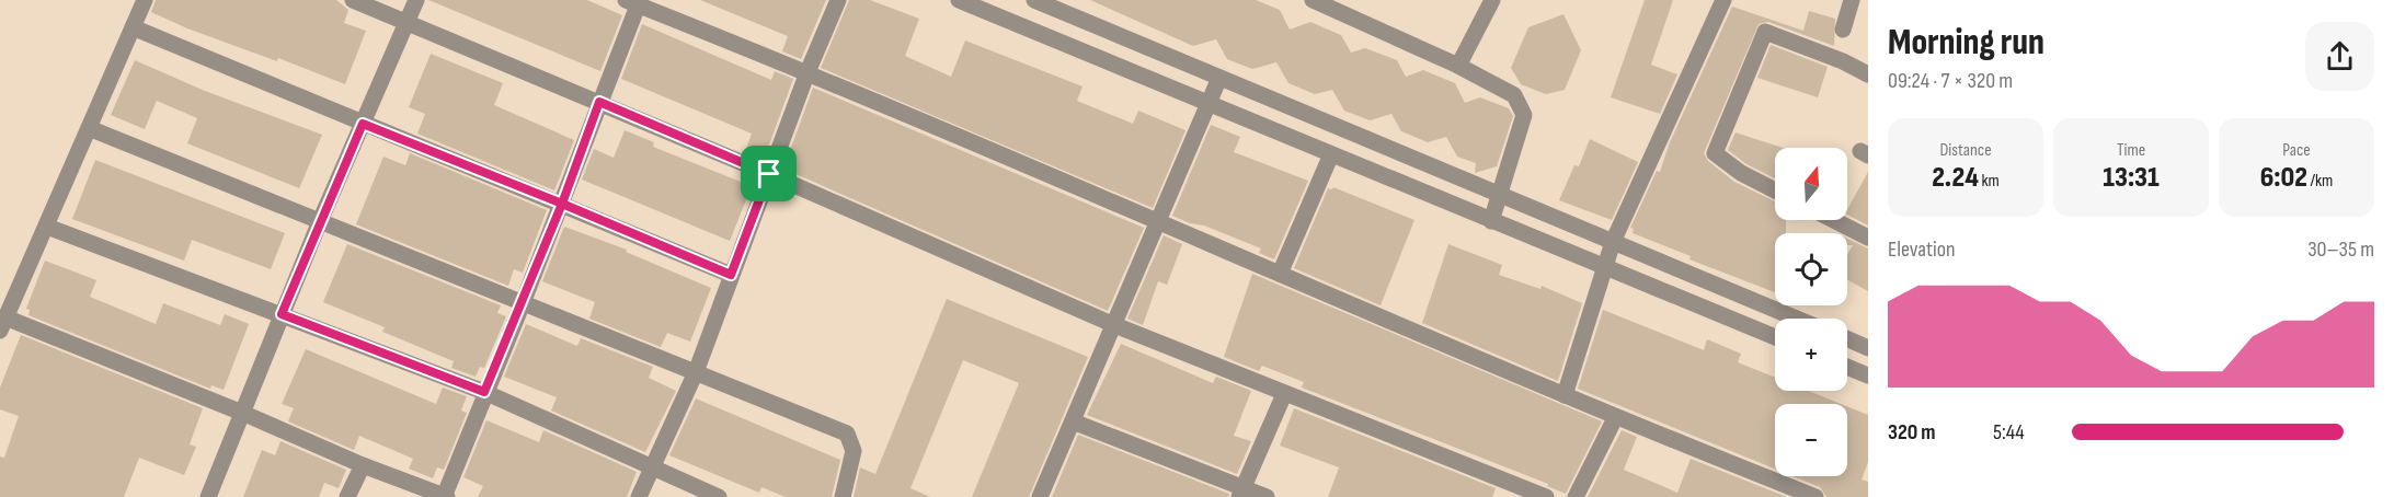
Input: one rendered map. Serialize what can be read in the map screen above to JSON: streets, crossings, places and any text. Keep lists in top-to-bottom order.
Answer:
{
  "north": "top",
  "page": {
    "heading": ["Morning run", "09:24 · 7 × 320 m"],
    "stats": [
      ["Distance", "2.24 km"],
      ["Time", "13:31"],
      ["Pace", "6:02 /km"]
    ],
    "map_buttons": ["+", "−"],
    "chart": ["Elevation", "30–35 m"],
    "list": [
      {
        "name": "320 m",
        "note": "5:44"
      }
    ]
  }
}
